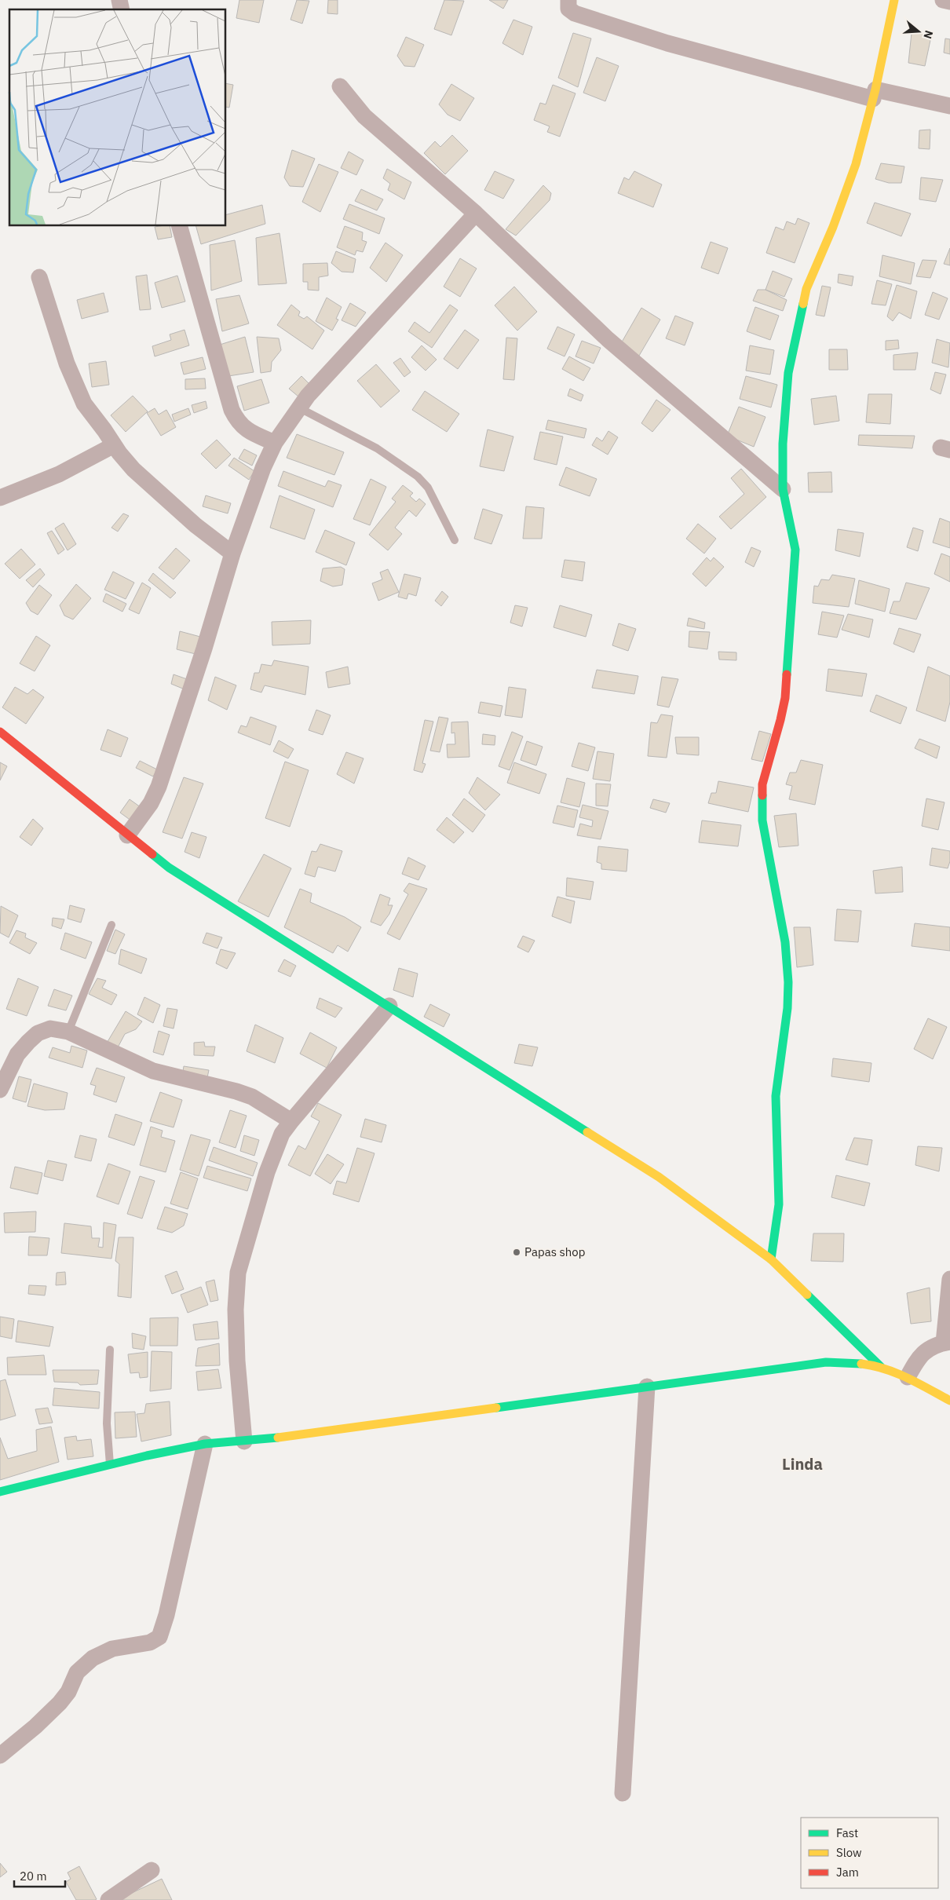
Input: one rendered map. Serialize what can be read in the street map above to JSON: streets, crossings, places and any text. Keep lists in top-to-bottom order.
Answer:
{
  "districts": ["Linda"],
  "places": ["Papas shop"],
  "legend": ["Fast", "Slow", "Jam"],
  "scale_bar": "20 m",
  "north": "right"
}
